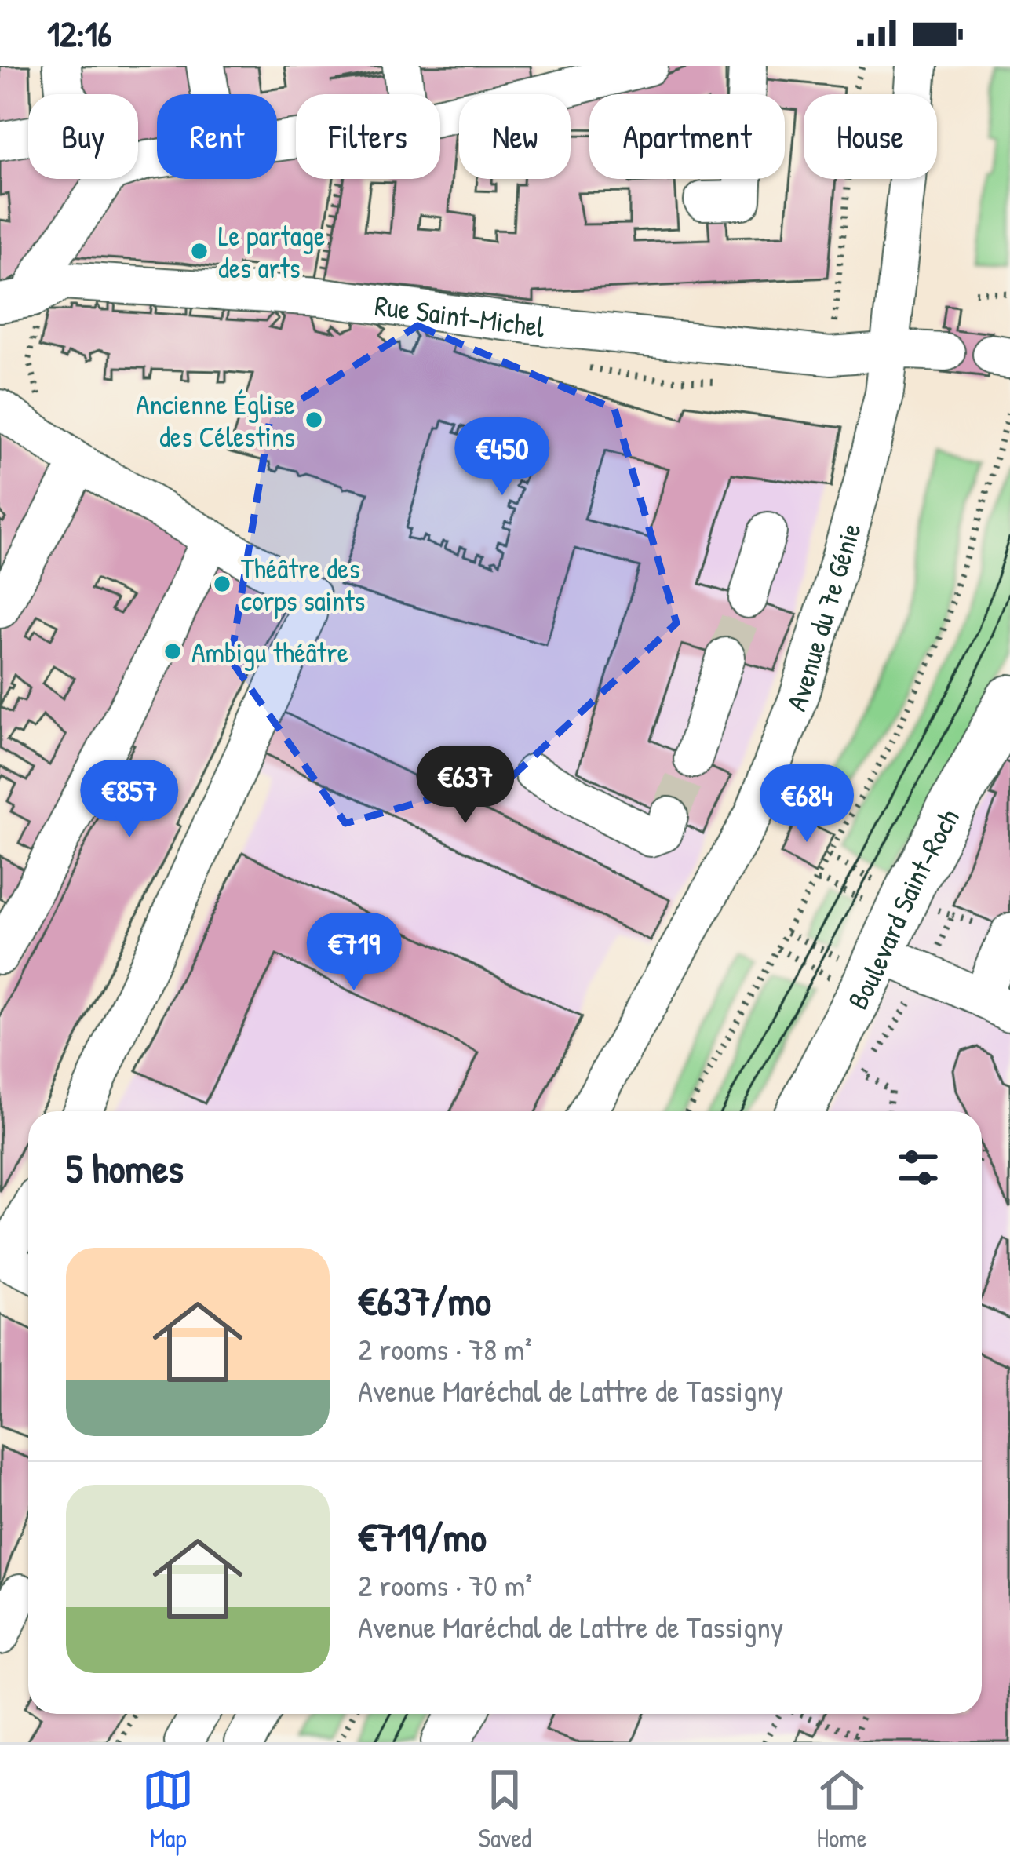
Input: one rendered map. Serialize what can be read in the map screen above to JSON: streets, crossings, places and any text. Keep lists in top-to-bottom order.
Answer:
{
  "streets": {
    "main road": ["Boulevard Saint-Roch"],
    "street": ["Rue Saint-Michel", "Avenue du 7e Génie"]
  },
  "crossings": [
    ["Rue Saint-Michel", "Avenue du 7e Génie"]
  ],
  "places": [
    "Le partage des arts",
    "Ancienne Église des Célestins",
    "Théâtre des corps saints",
    "Ambigu théâtre"
  ],
  "page": {
    "status": "12:16",
    "chip": [
      "Buy",
      "Rent",
      "Filters",
      "New",
      "Apartment",
      "House"
    ],
    "price": [
      "€450",
      "€637",
      "€857",
      "€684",
      "€719"
    ],
    "heading": "5 homes",
    "list": [
      {
        "name": "€637/mo",
        "note": "2 rooms · 78 m² · Avenue Maréchal de Lattre de Tassigny"
      },
      {
        "name": "€719/mo",
        "note": "2 rooms · 70 m² · Avenue Maréchal de Lattre de Tassigny"
      }
    ],
    "tabs": ["Map", "Saved", "Home"]
  }
}
